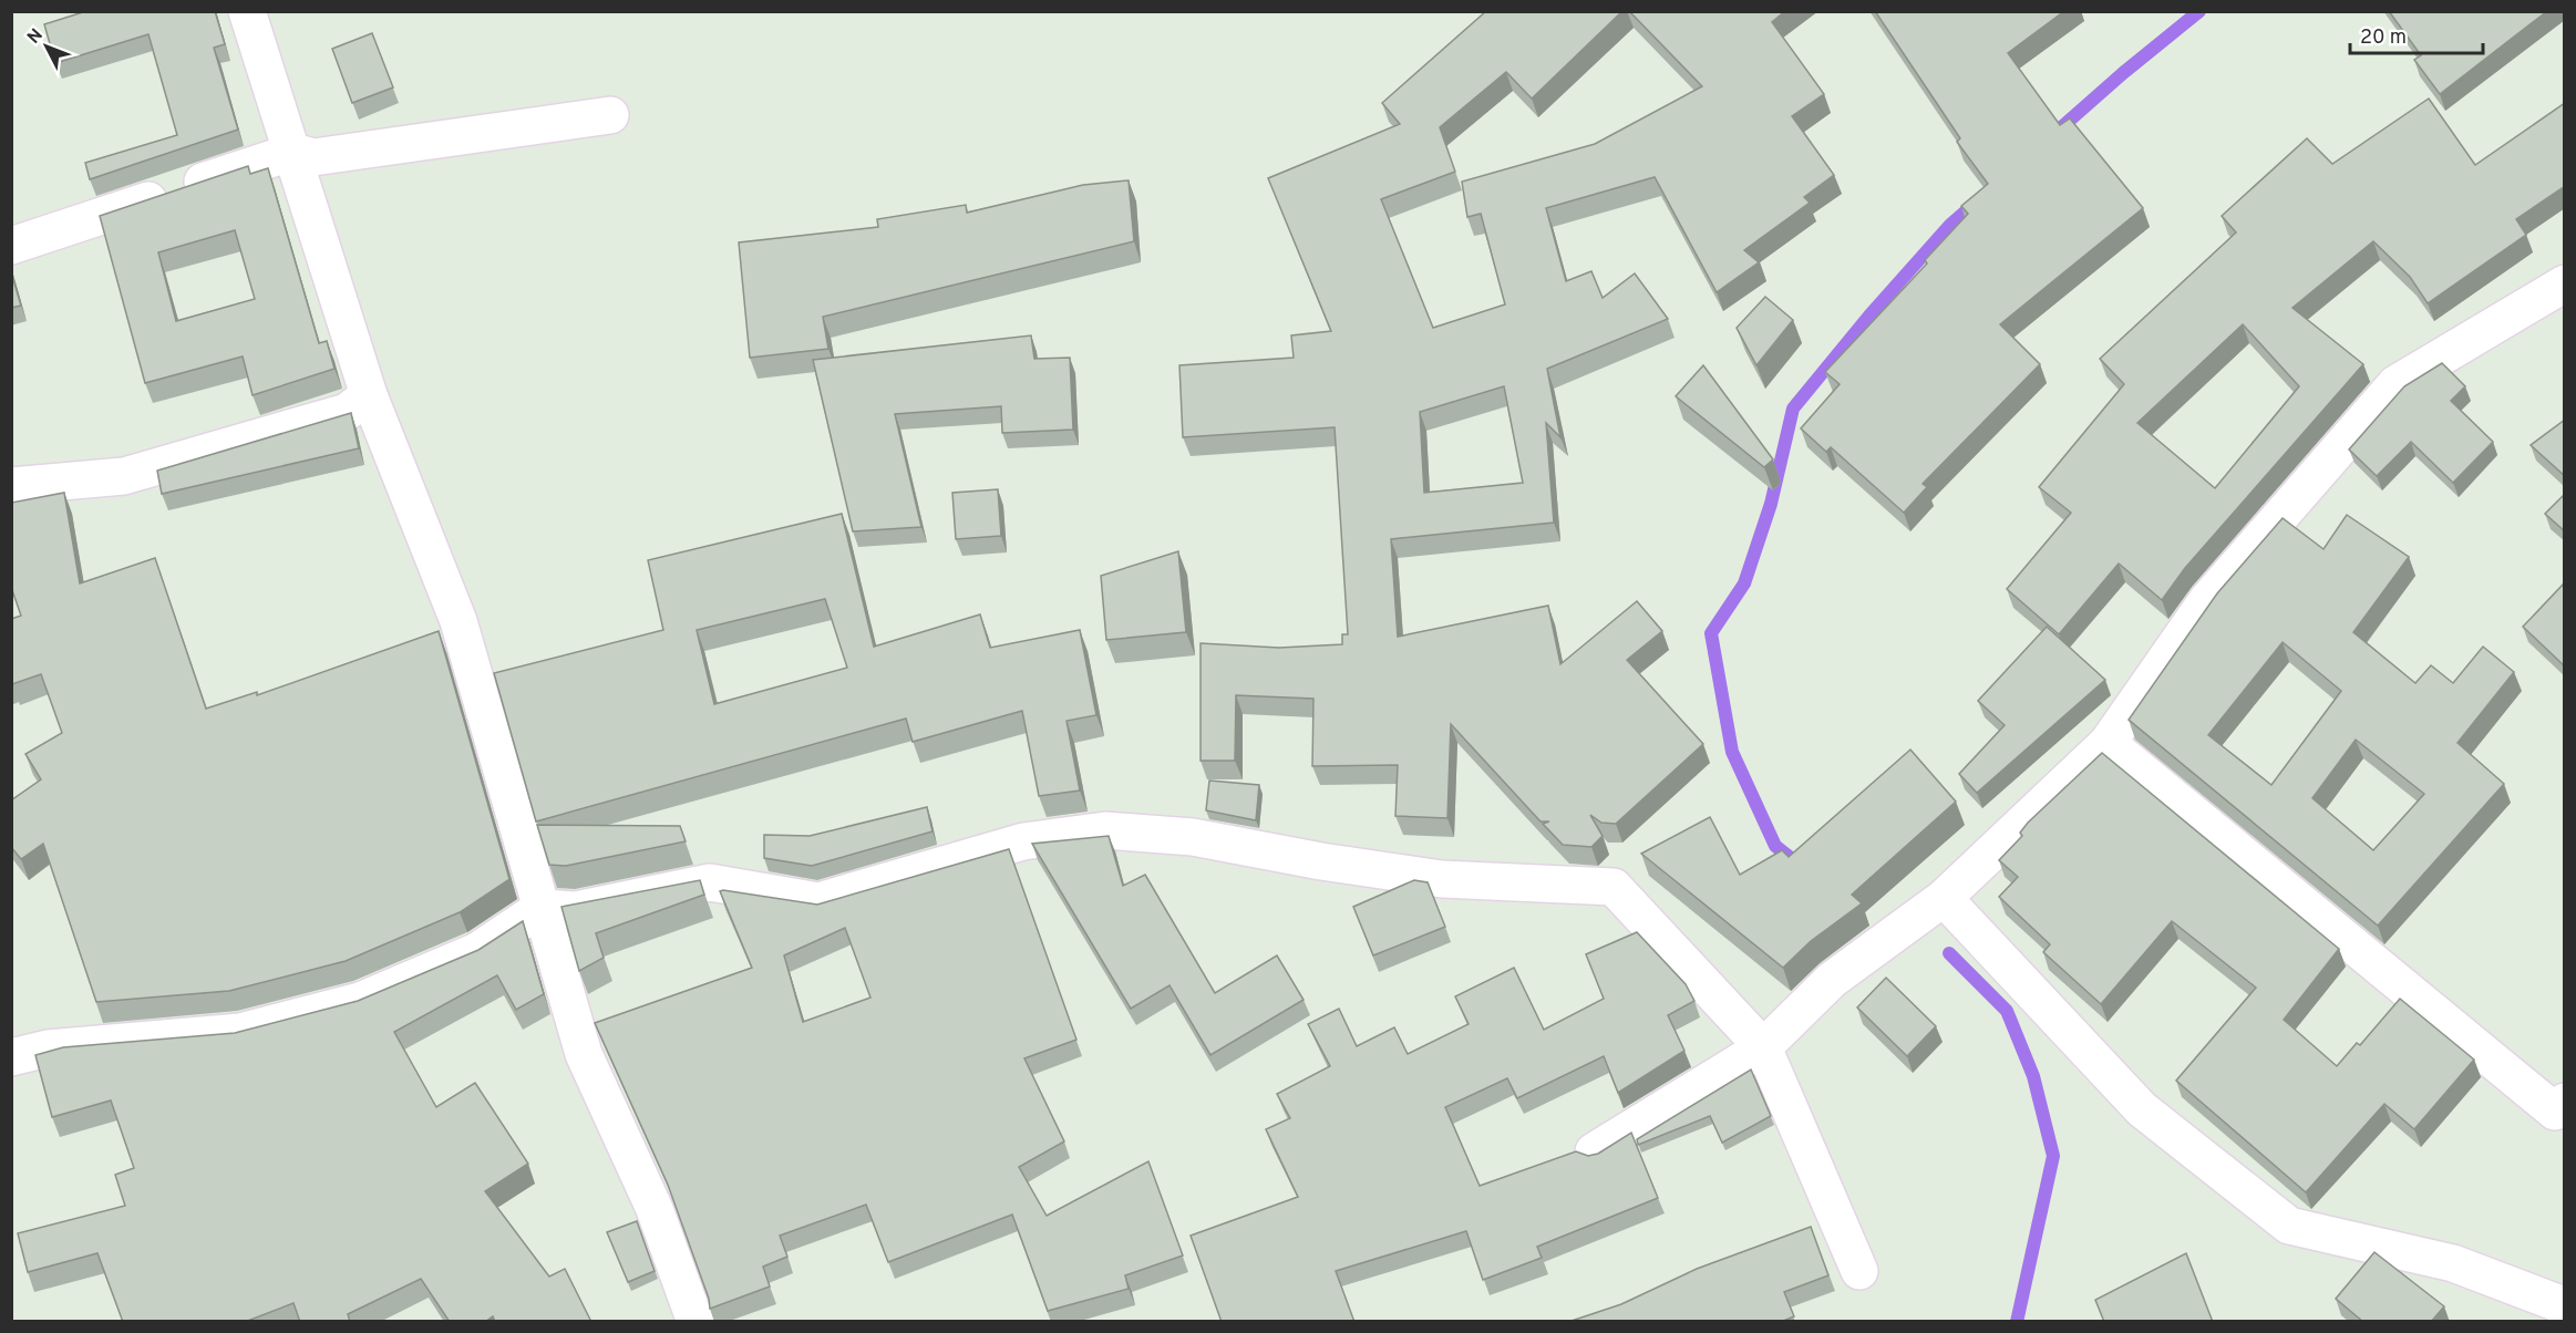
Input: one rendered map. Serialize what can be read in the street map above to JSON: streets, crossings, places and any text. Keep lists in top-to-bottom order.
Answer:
{
  "scale_bar": "20 m",
  "north": "top left"
}
